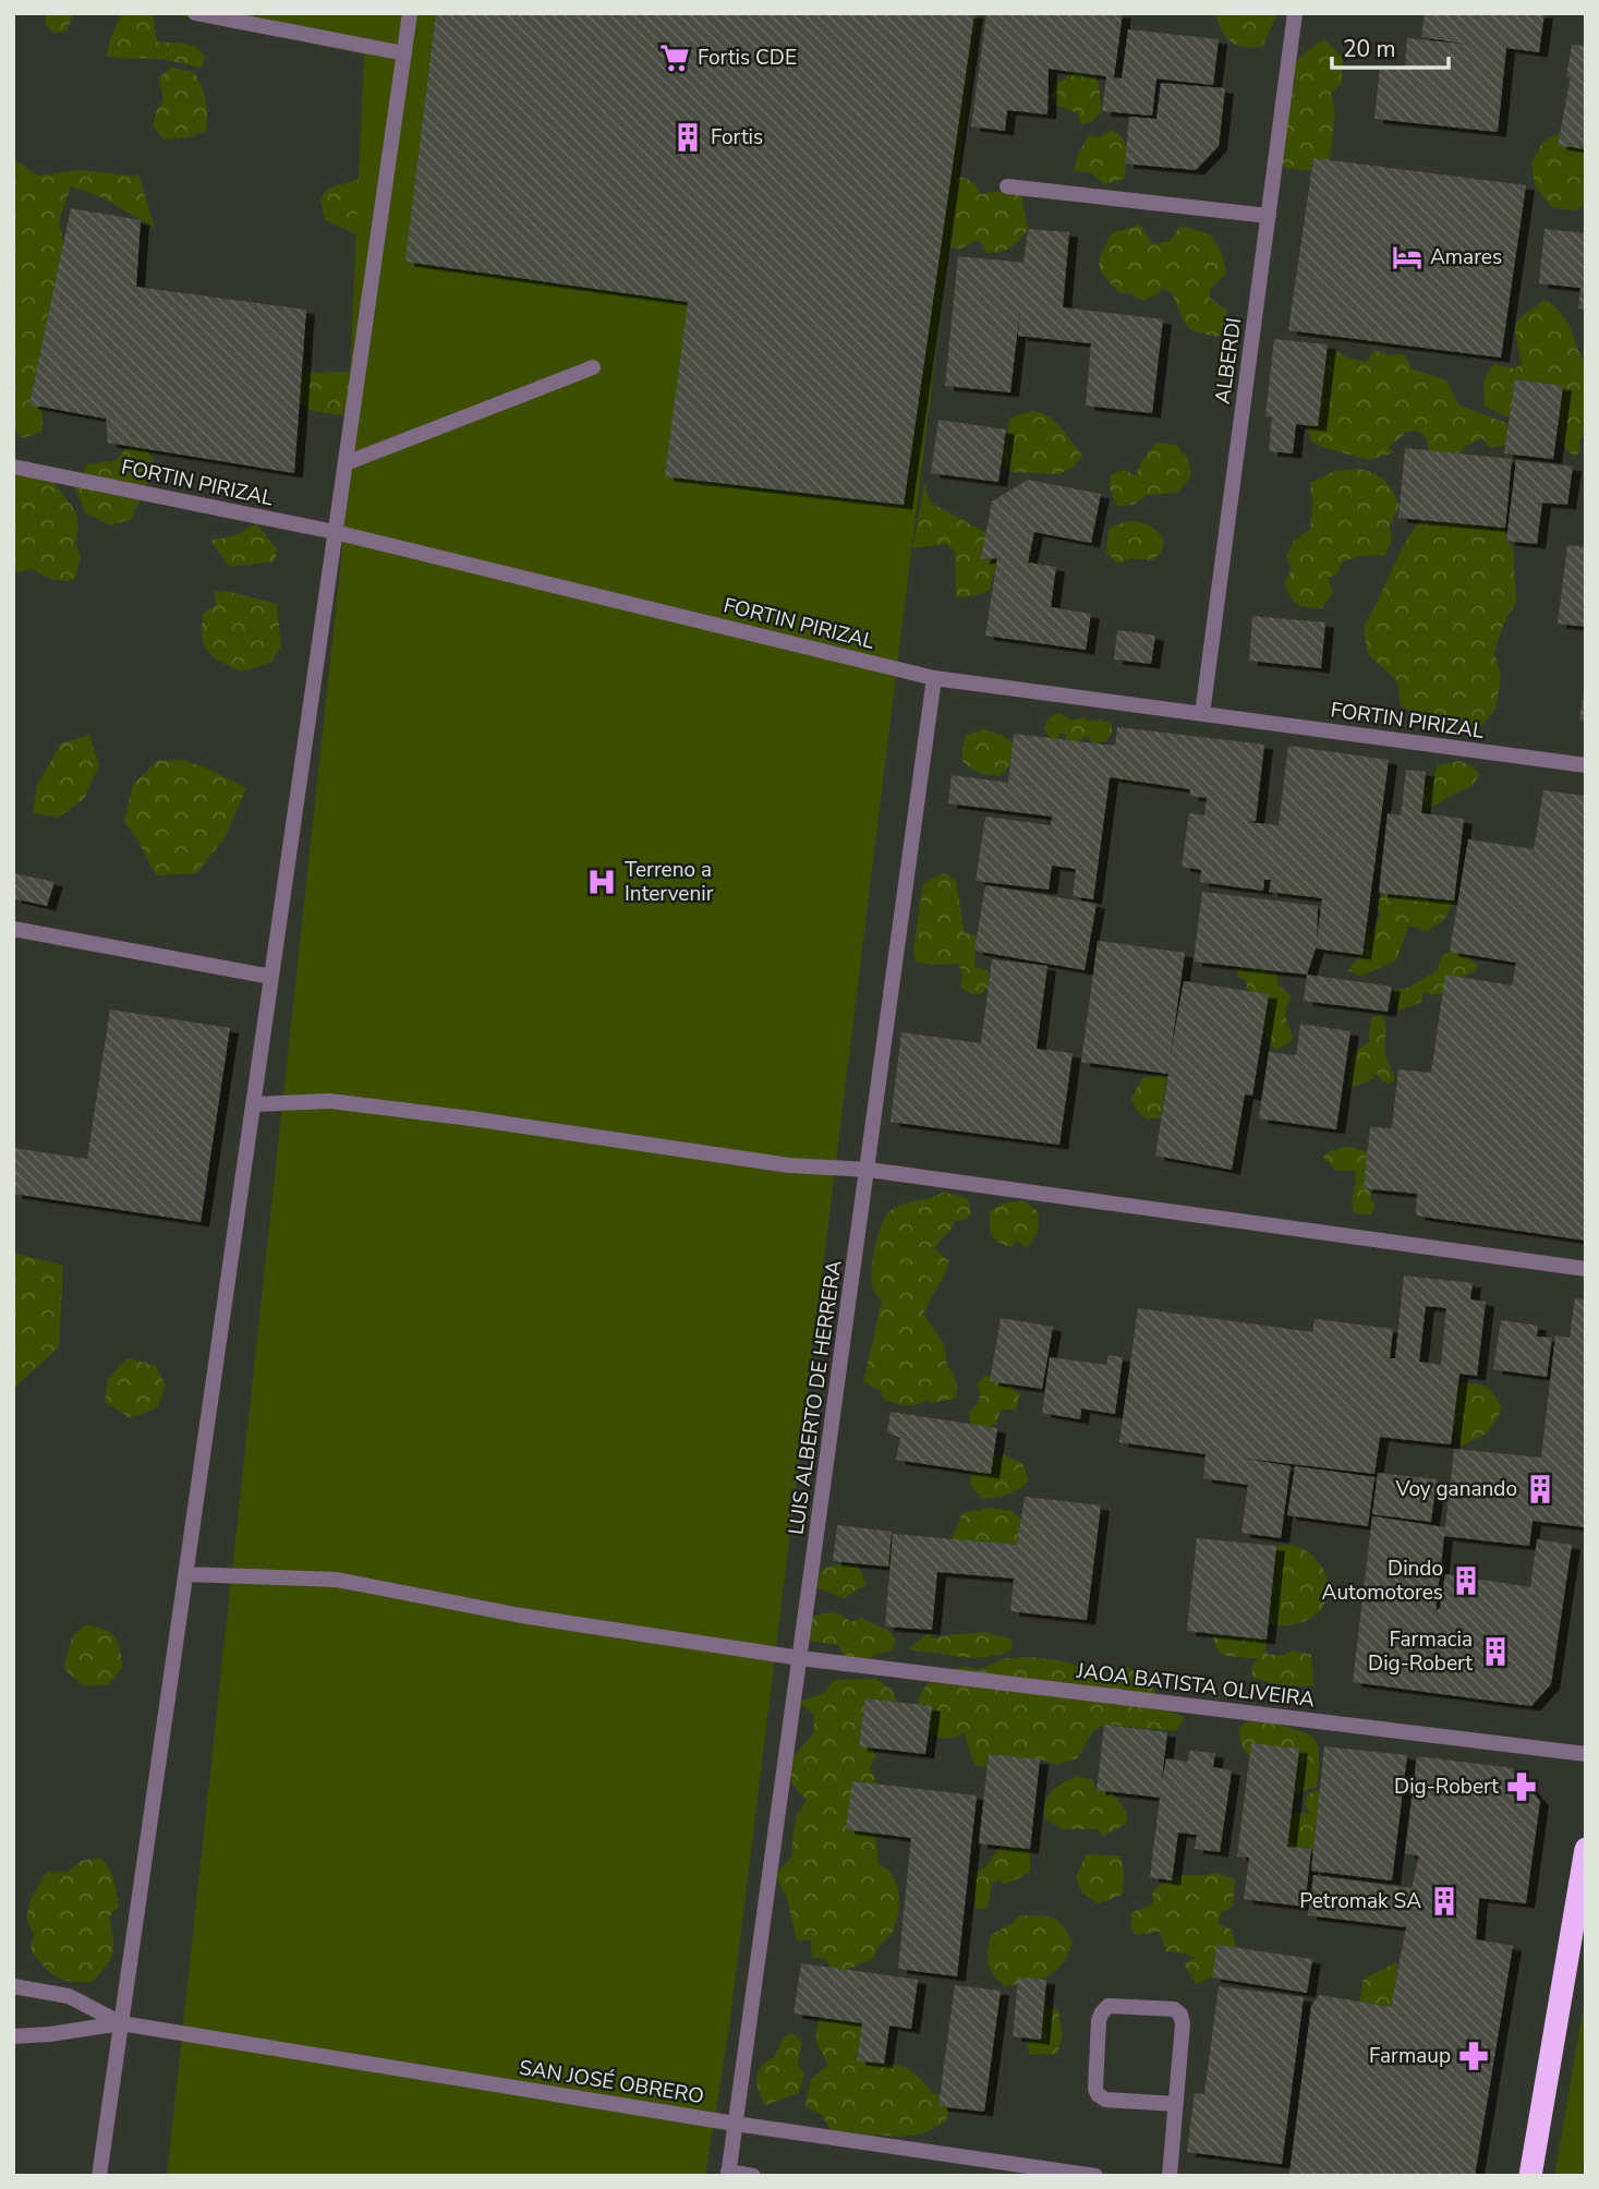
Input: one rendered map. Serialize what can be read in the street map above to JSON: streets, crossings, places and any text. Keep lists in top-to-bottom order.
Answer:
{
  "streets": {
    "street": [
      "ALBERDI",
      "FORTIN PIRIZAL",
      "LUIS ALBERTO DE HERRERA",
      "JAOA BATISTA OLIVEIRA",
      "SAN JOSÉ OBRERO"
    ]
  },
  "crossings": [
    ["ALBERDI", "FORTIN PIRIZAL"],
    ["FORTIN PIRIZAL", "LUIS ALBERTO DE HERRERA"],
    ["LUIS ALBERTO DE HERRERA", "JAOA BATISTA OLIVEIRA"],
    ["LUIS ALBERTO DE HERRERA", "SAN JOSÉ OBRERO"]
  ],
  "places": {
    "supermarket": ["Fortis CDE"],
    "building": [
      "Fortis",
      "Voy ganando",
      "Dindo Automotores",
      "Farmacia Dig-Robert",
      "Petromak SA"
    ],
    "hotel": ["Amares"],
    "hospital": ["Terreno a Intervenir"],
    "pharmacy": ["Dig-Robert", "Farmaup"]
  },
  "scale_bar": "20 m"
}
